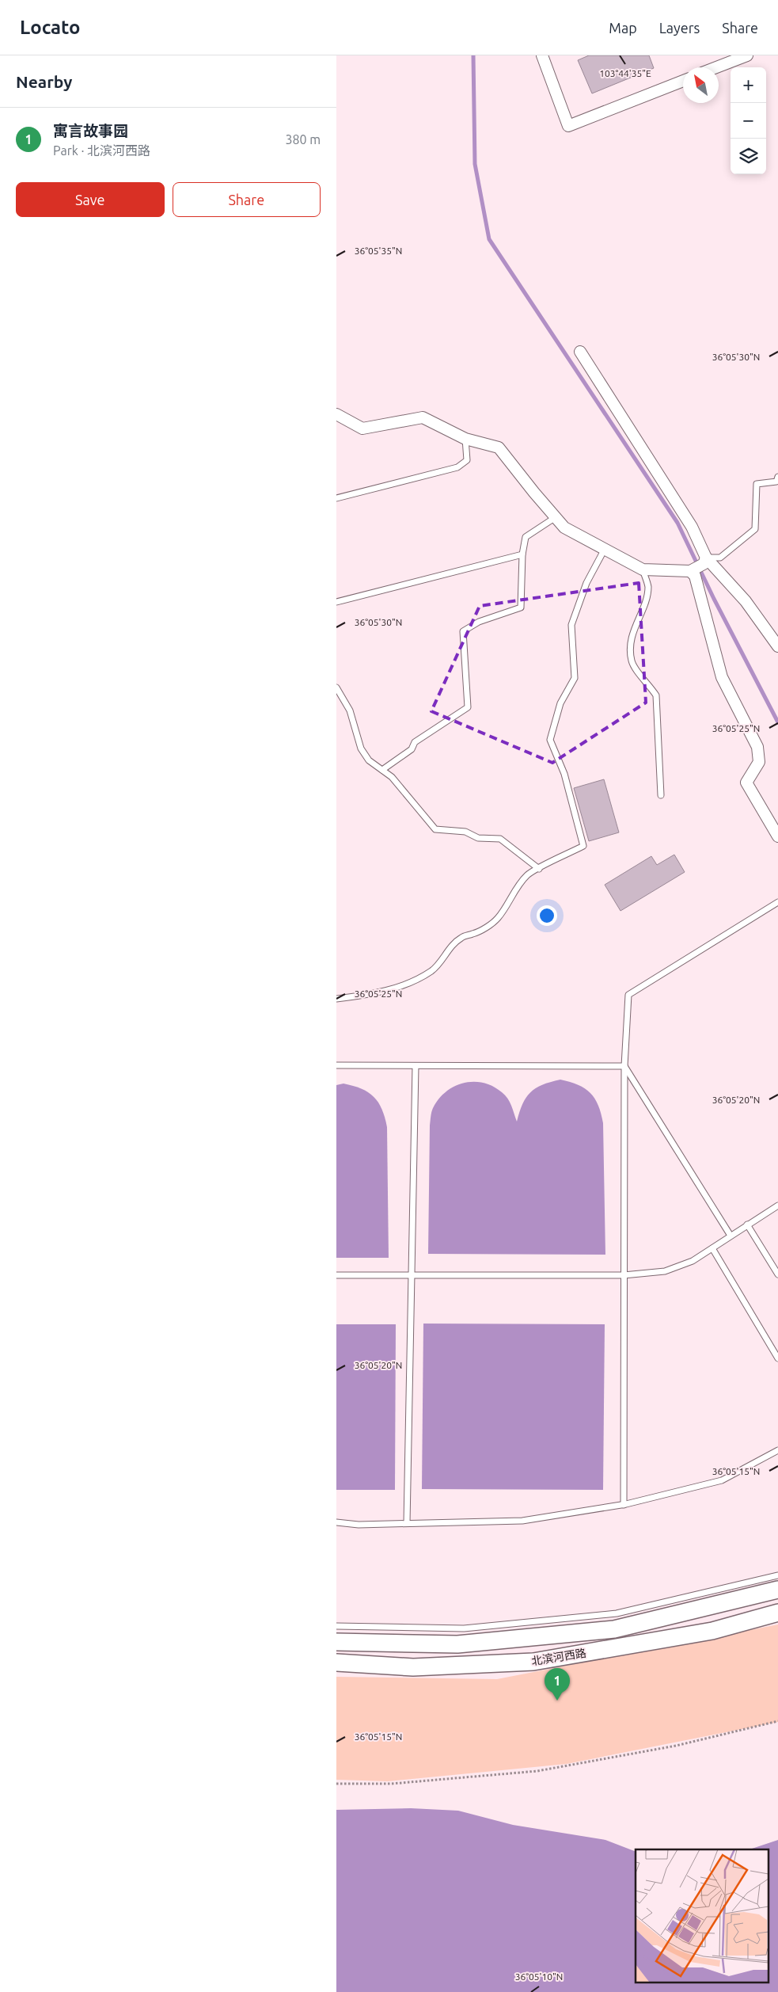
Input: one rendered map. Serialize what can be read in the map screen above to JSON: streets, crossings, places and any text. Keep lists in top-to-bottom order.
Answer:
{
  "streets": {
    "main road": ["北滨河西路"]
  },
  "north": "top left",
  "page": {
    "header": "Locato",
    "nav": ["Map", "Layers", "Share"],
    "heading": "Nearby",
    "map_buttons": ["+", "−"],
    "list": [
      {
        "mark": "1",
        "name": "寓言故事园",
        "note": "Park · 北滨河西路",
        "value": "380 m"
      }
    ],
    "buttons": ["Save", "Share"],
    "pins": "1"
  },
  "coordinates": [
    "103°44'35\"E",
    "36°05'35\"N",
    "36°05'30\"N",
    "36°05'25\"N",
    "36°05'20\"N",
    "36°05'15\"N",
    "36°05'10\"N"
  ]
}
